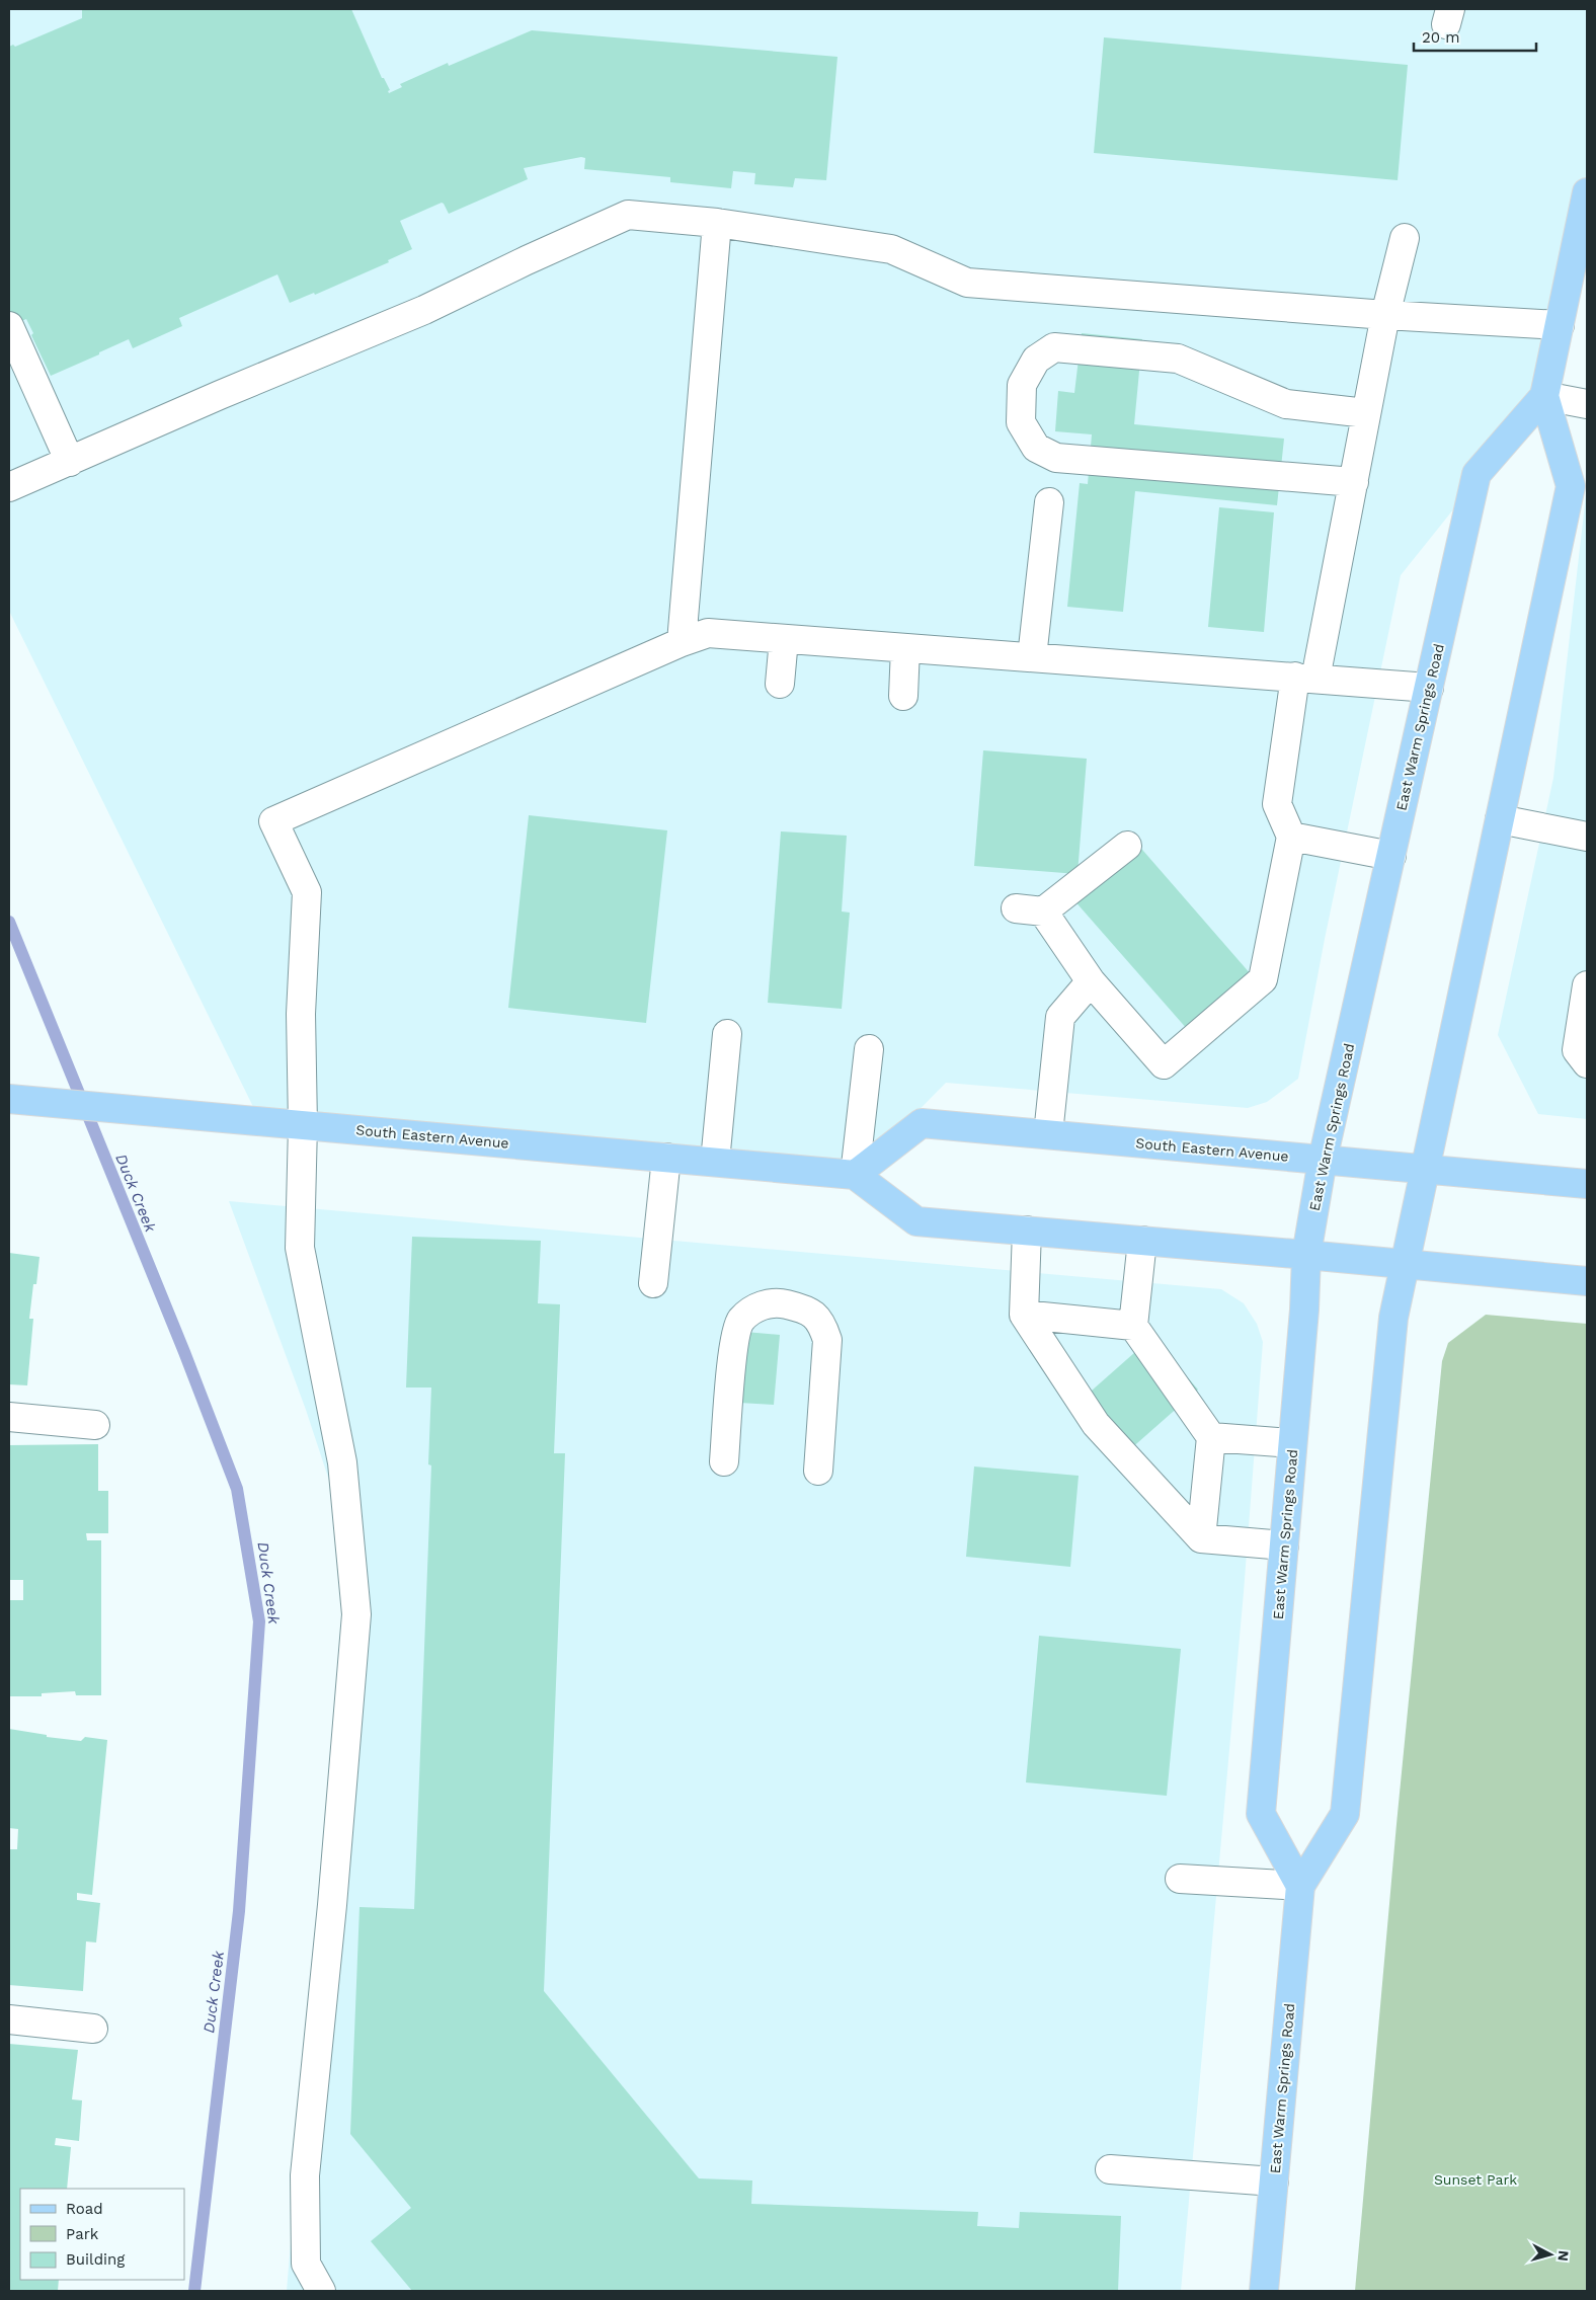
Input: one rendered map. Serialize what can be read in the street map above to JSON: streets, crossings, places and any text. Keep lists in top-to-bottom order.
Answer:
{
  "streets": {
    "main road": ["East Warm Springs Road", "South Eastern Avenue"]
  },
  "crossings": [
    ["East Warm Springs Road", "South Eastern Avenue"]
  ],
  "water": ["Duck Creek"],
  "parks": ["Sunset Park"],
  "legend": ["Road", "Park", "Building"],
  "scale_bar": "20 m",
  "north": "right"
}
